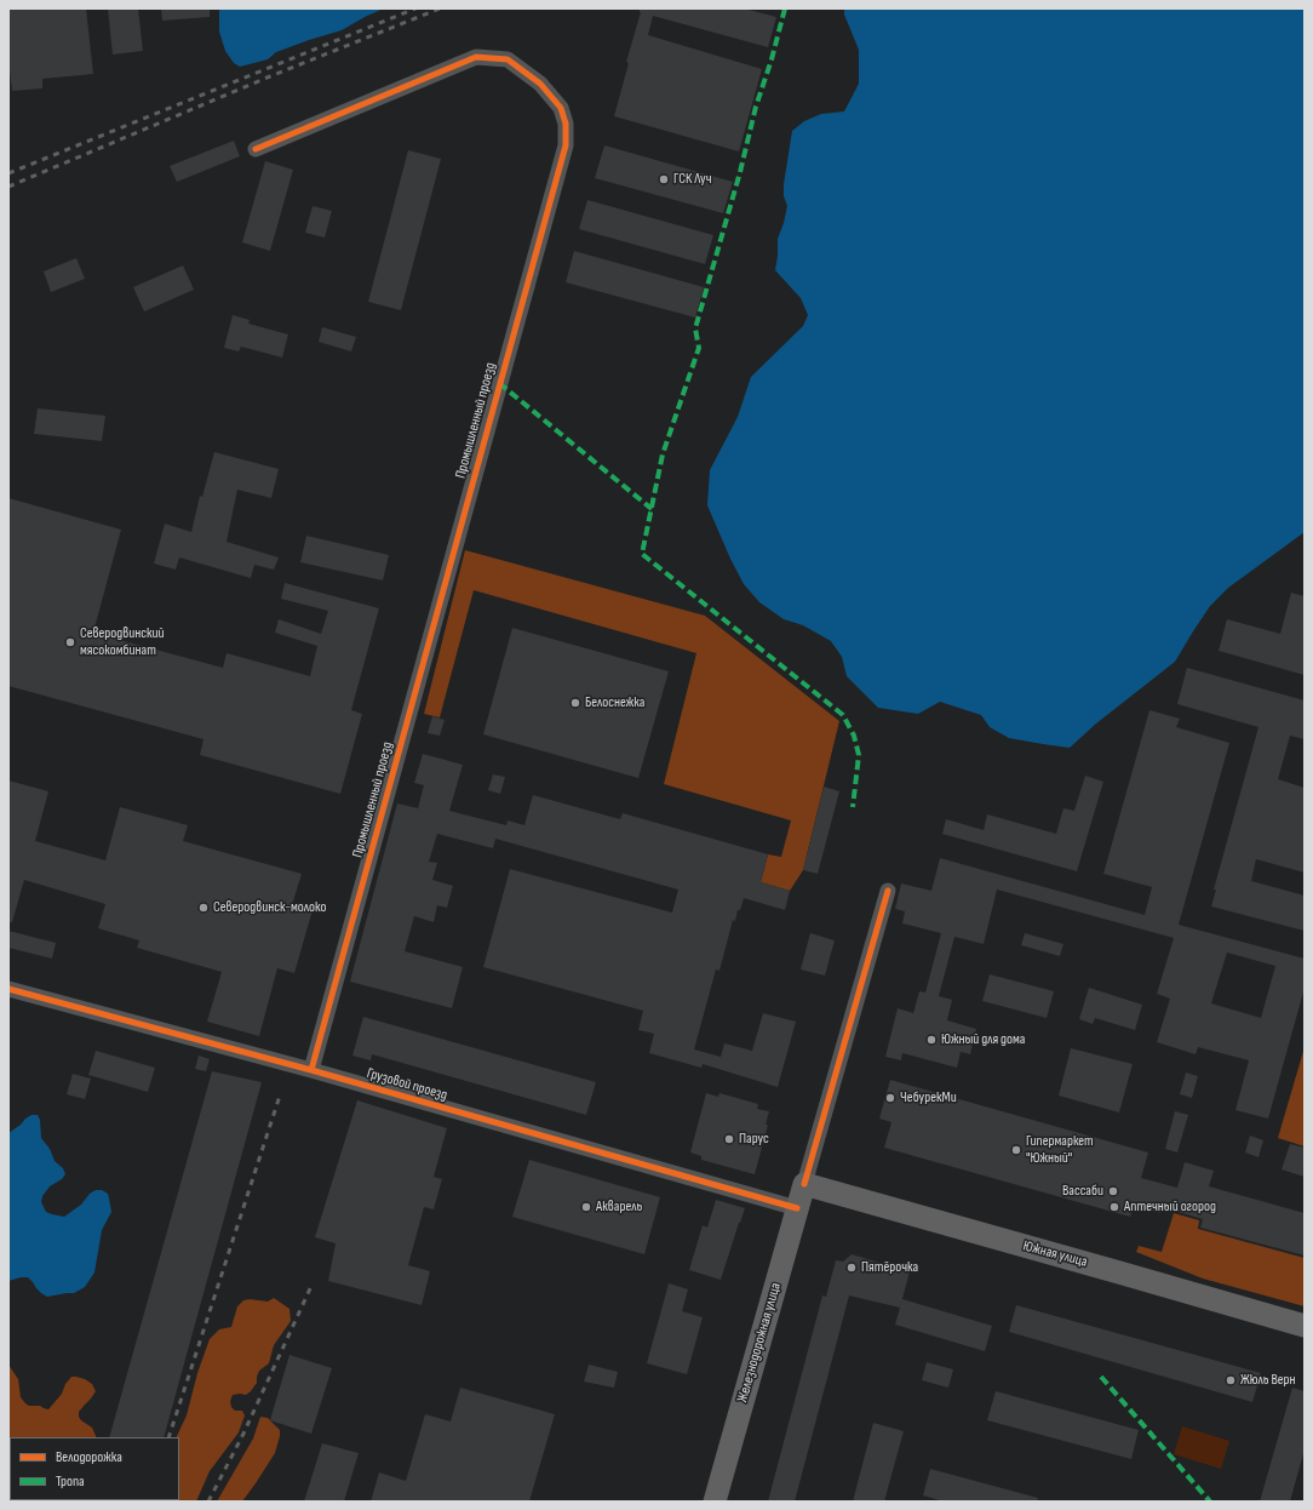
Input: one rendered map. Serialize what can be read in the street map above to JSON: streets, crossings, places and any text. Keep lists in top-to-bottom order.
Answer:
{
  "streets": {
    "main road": ["Южная улица", "Железнодорожная улица"],
    "street": ["Промышленный проезд", "Грузовой проезд"]
  },
  "crossings": [
    ["Промышленный проезд", "Грузовой проезд"],
    ["Грузовой проезд", "Железнодорожная улица"],
    ["Южная улица", "Железнодорожная улица"]
  ],
  "places": [
    "ГСК Луч",
    "Северодвинский мясокомбинат",
    "Белоснежка",
    "Северодвинск-молоко",
    "Южный для дома",
    "ЧебурекМи",
    "Парус",
    "Гипермаркет \"Южный\"",
    "Вассаби",
    "Акварель",
    "Аптечный огород",
    "Пятёрочка",
    "Жюль Верн"
  ],
  "legend": ["Велодорожка", "Тропа"]
}
